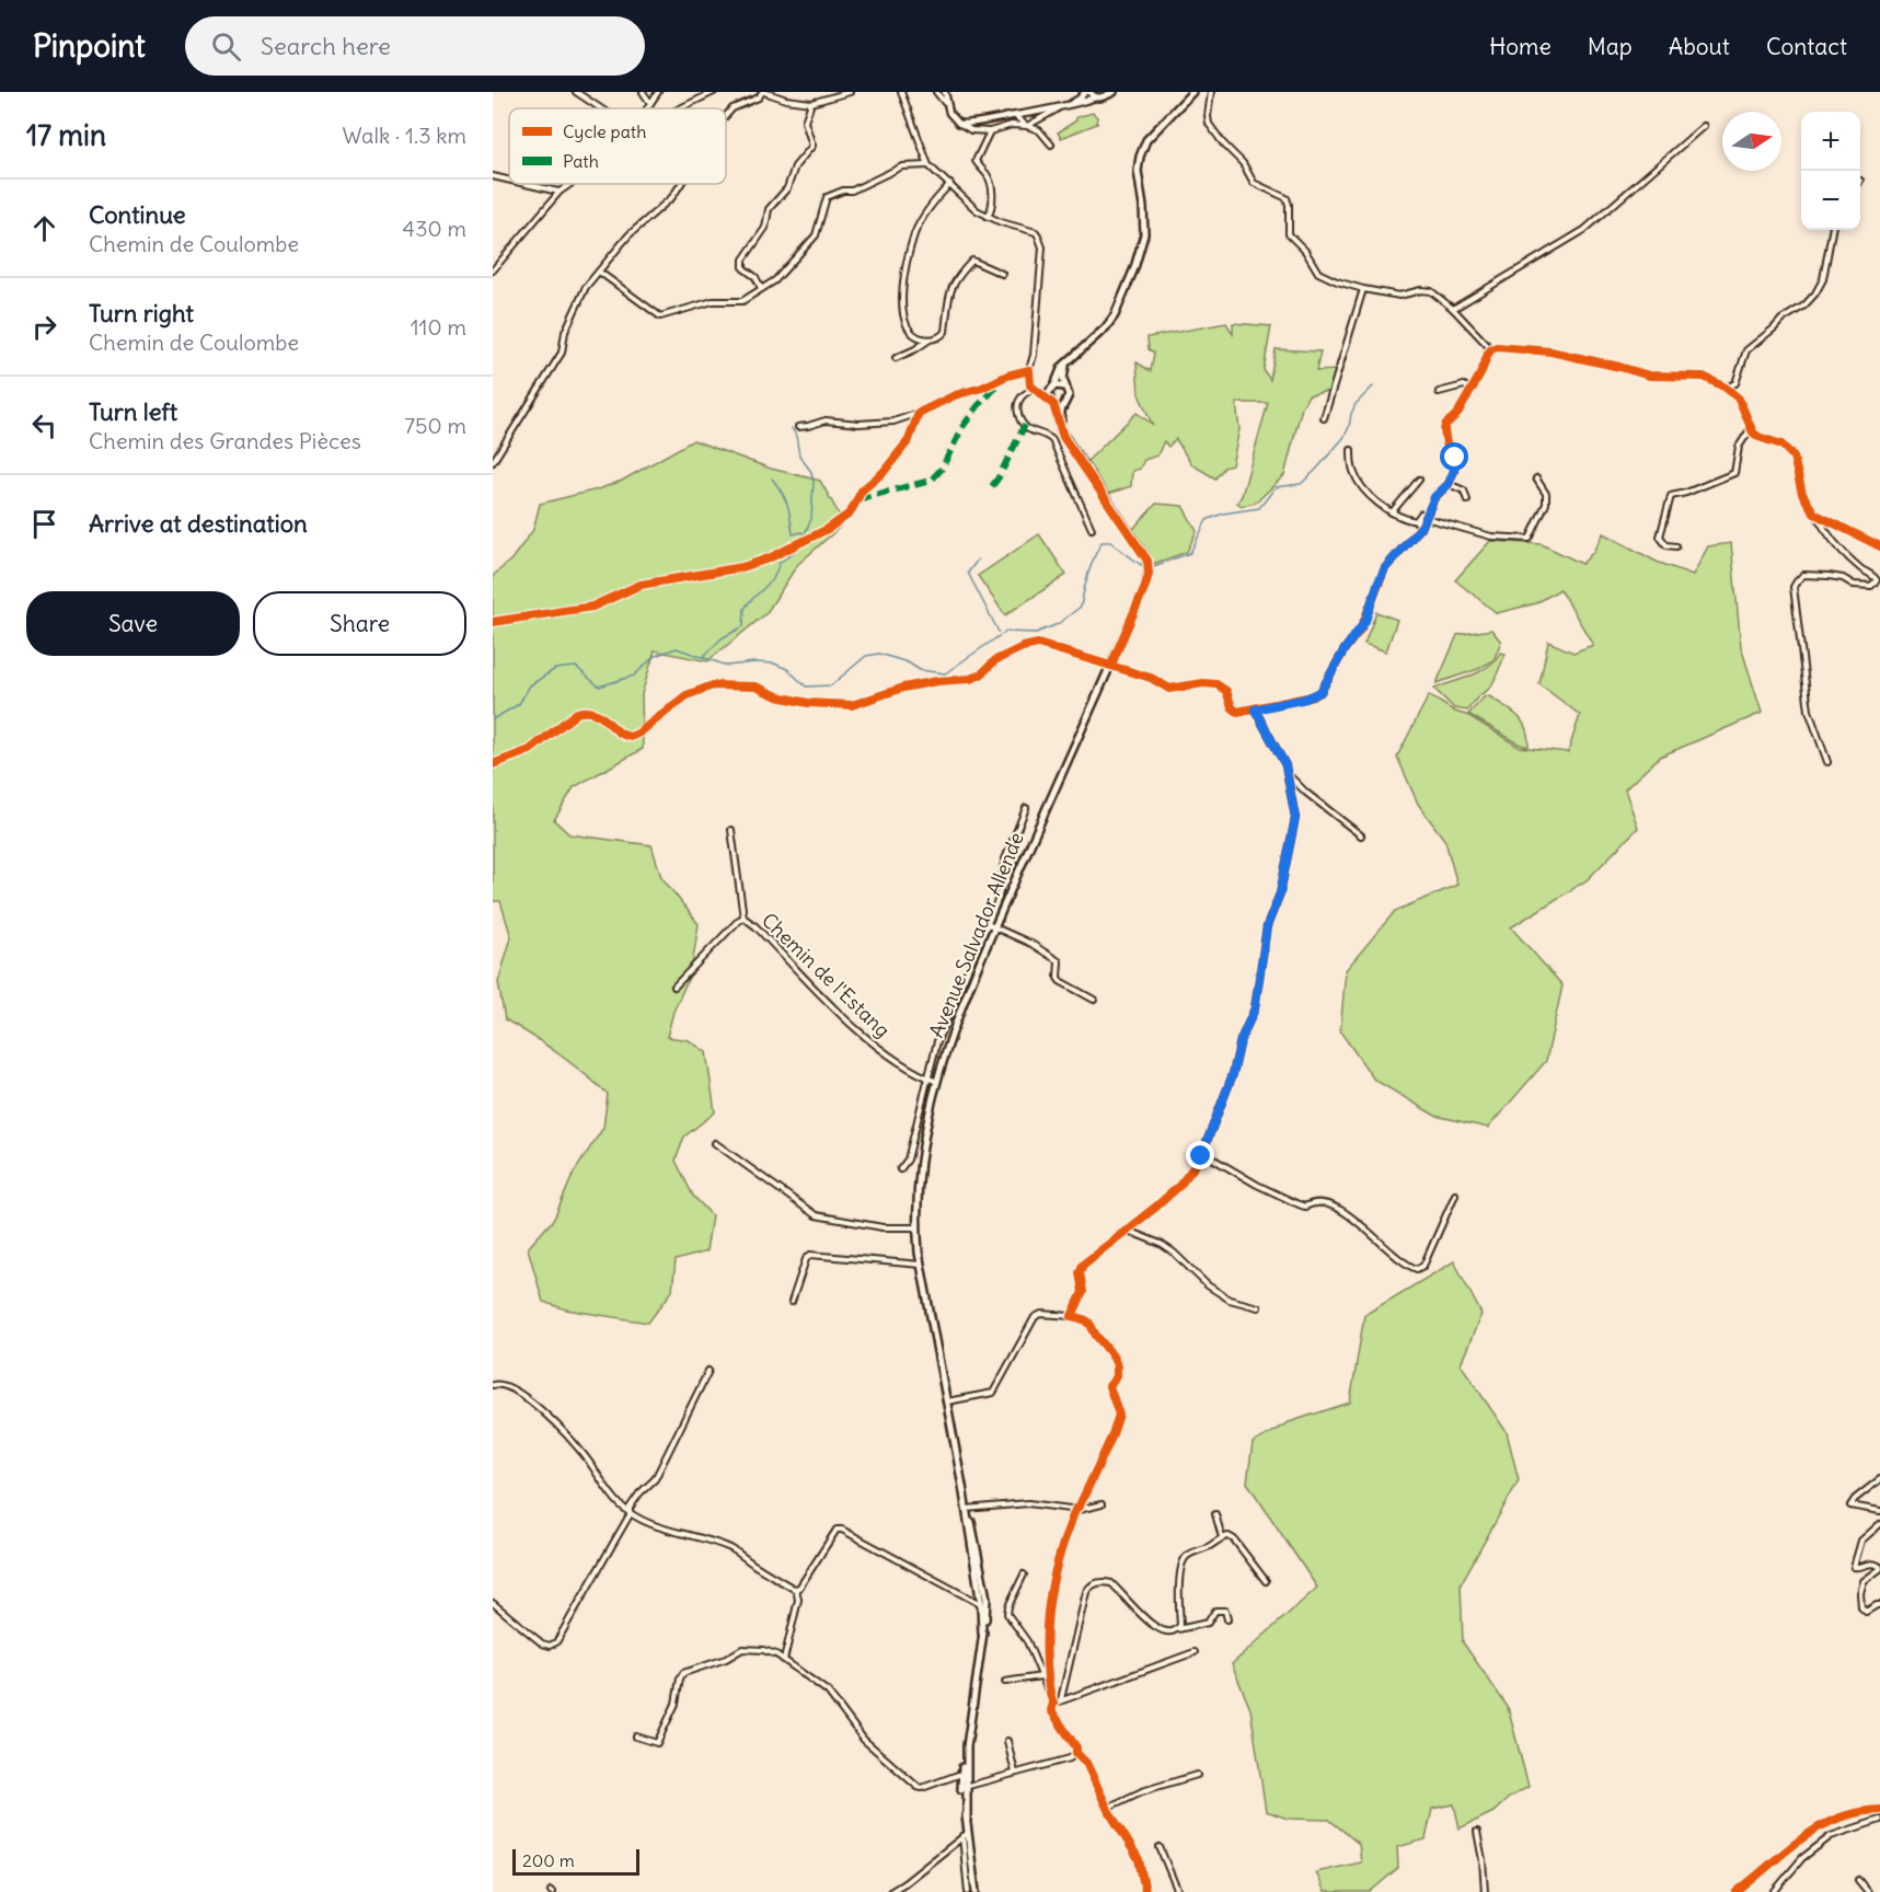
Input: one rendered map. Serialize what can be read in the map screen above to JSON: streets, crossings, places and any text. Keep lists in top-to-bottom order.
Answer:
{
  "streets": {
    "main road": ["Avenue Salvador Allende"],
    "street": ["Chemin de l'Estang"]
  },
  "crossings": [
    ["Avenue Salvador Allende", "Chemin de l'Estang"]
  ],
  "legend": ["Cycle path", "Path"],
  "scale_bar": "200 m",
  "north": "right",
  "page": {
    "header": "Pinpoint",
    "search": "Search here",
    "nav": [
      "Home",
      "Map",
      "About",
      "Contact"
    ],
    "heading": ["17 min", "Walk · 1.3 km"],
    "map_buttons": ["+", "−"],
    "list": [
      ["Continue", "Chemin de Coulombe", "430 m"],
      ["Turn right", "Chemin de Coulombe", "110 m"],
      ["Turn left", "Chemin des Grandes Pièces", "750 m"],
      "Arrive at destination"
    ],
    "buttons": ["Save", "Share"],
    "scale": "200 m"
  }
}
